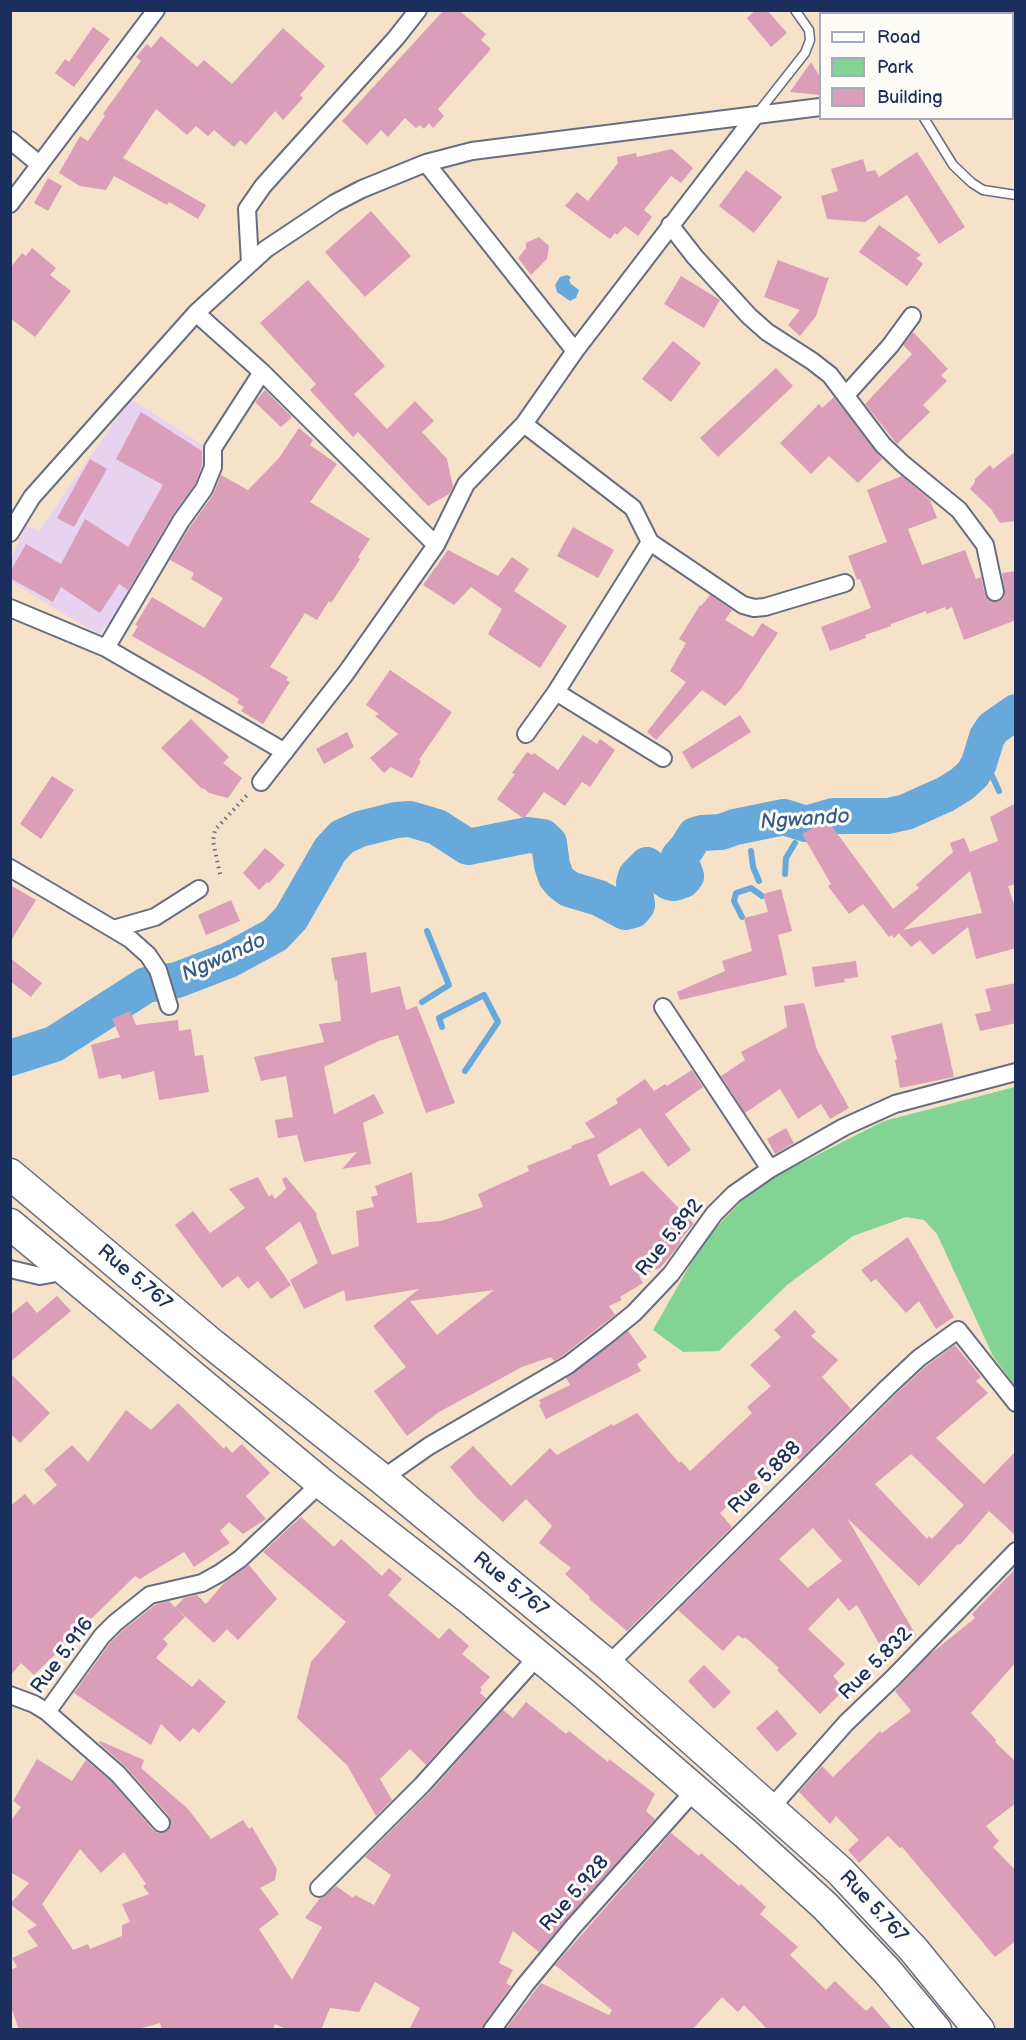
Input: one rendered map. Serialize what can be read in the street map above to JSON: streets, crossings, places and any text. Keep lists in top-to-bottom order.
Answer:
{
  "streets": {
    "highway": ["Rue 5.767"],
    "street": [
      "Rue 5.892",
      "Rue 5.888",
      "Rue 5.916",
      "Rue 5.832",
      "Rue 5.928"
    ]
  },
  "crossings": [
    ["Rue 5.892", "Rue 5.767"],
    ["Rue 5.767", "Rue 5.888"],
    ["Rue 5.767", "Rue 5.832"]
  ],
  "water": ["Ngwando"],
  "legend": ["Road", "Park", "Building"]
}
